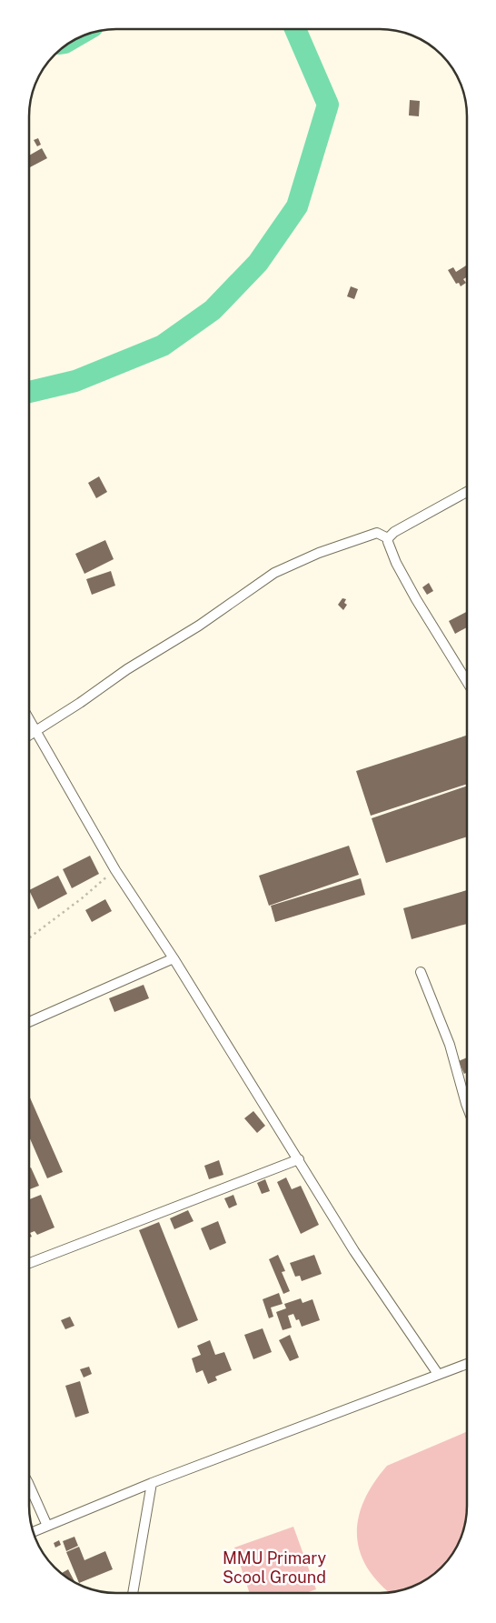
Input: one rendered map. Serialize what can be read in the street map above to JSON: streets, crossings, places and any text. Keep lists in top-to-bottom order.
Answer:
{
  "parks": ["MMU Primary Scool Ground"]
}
